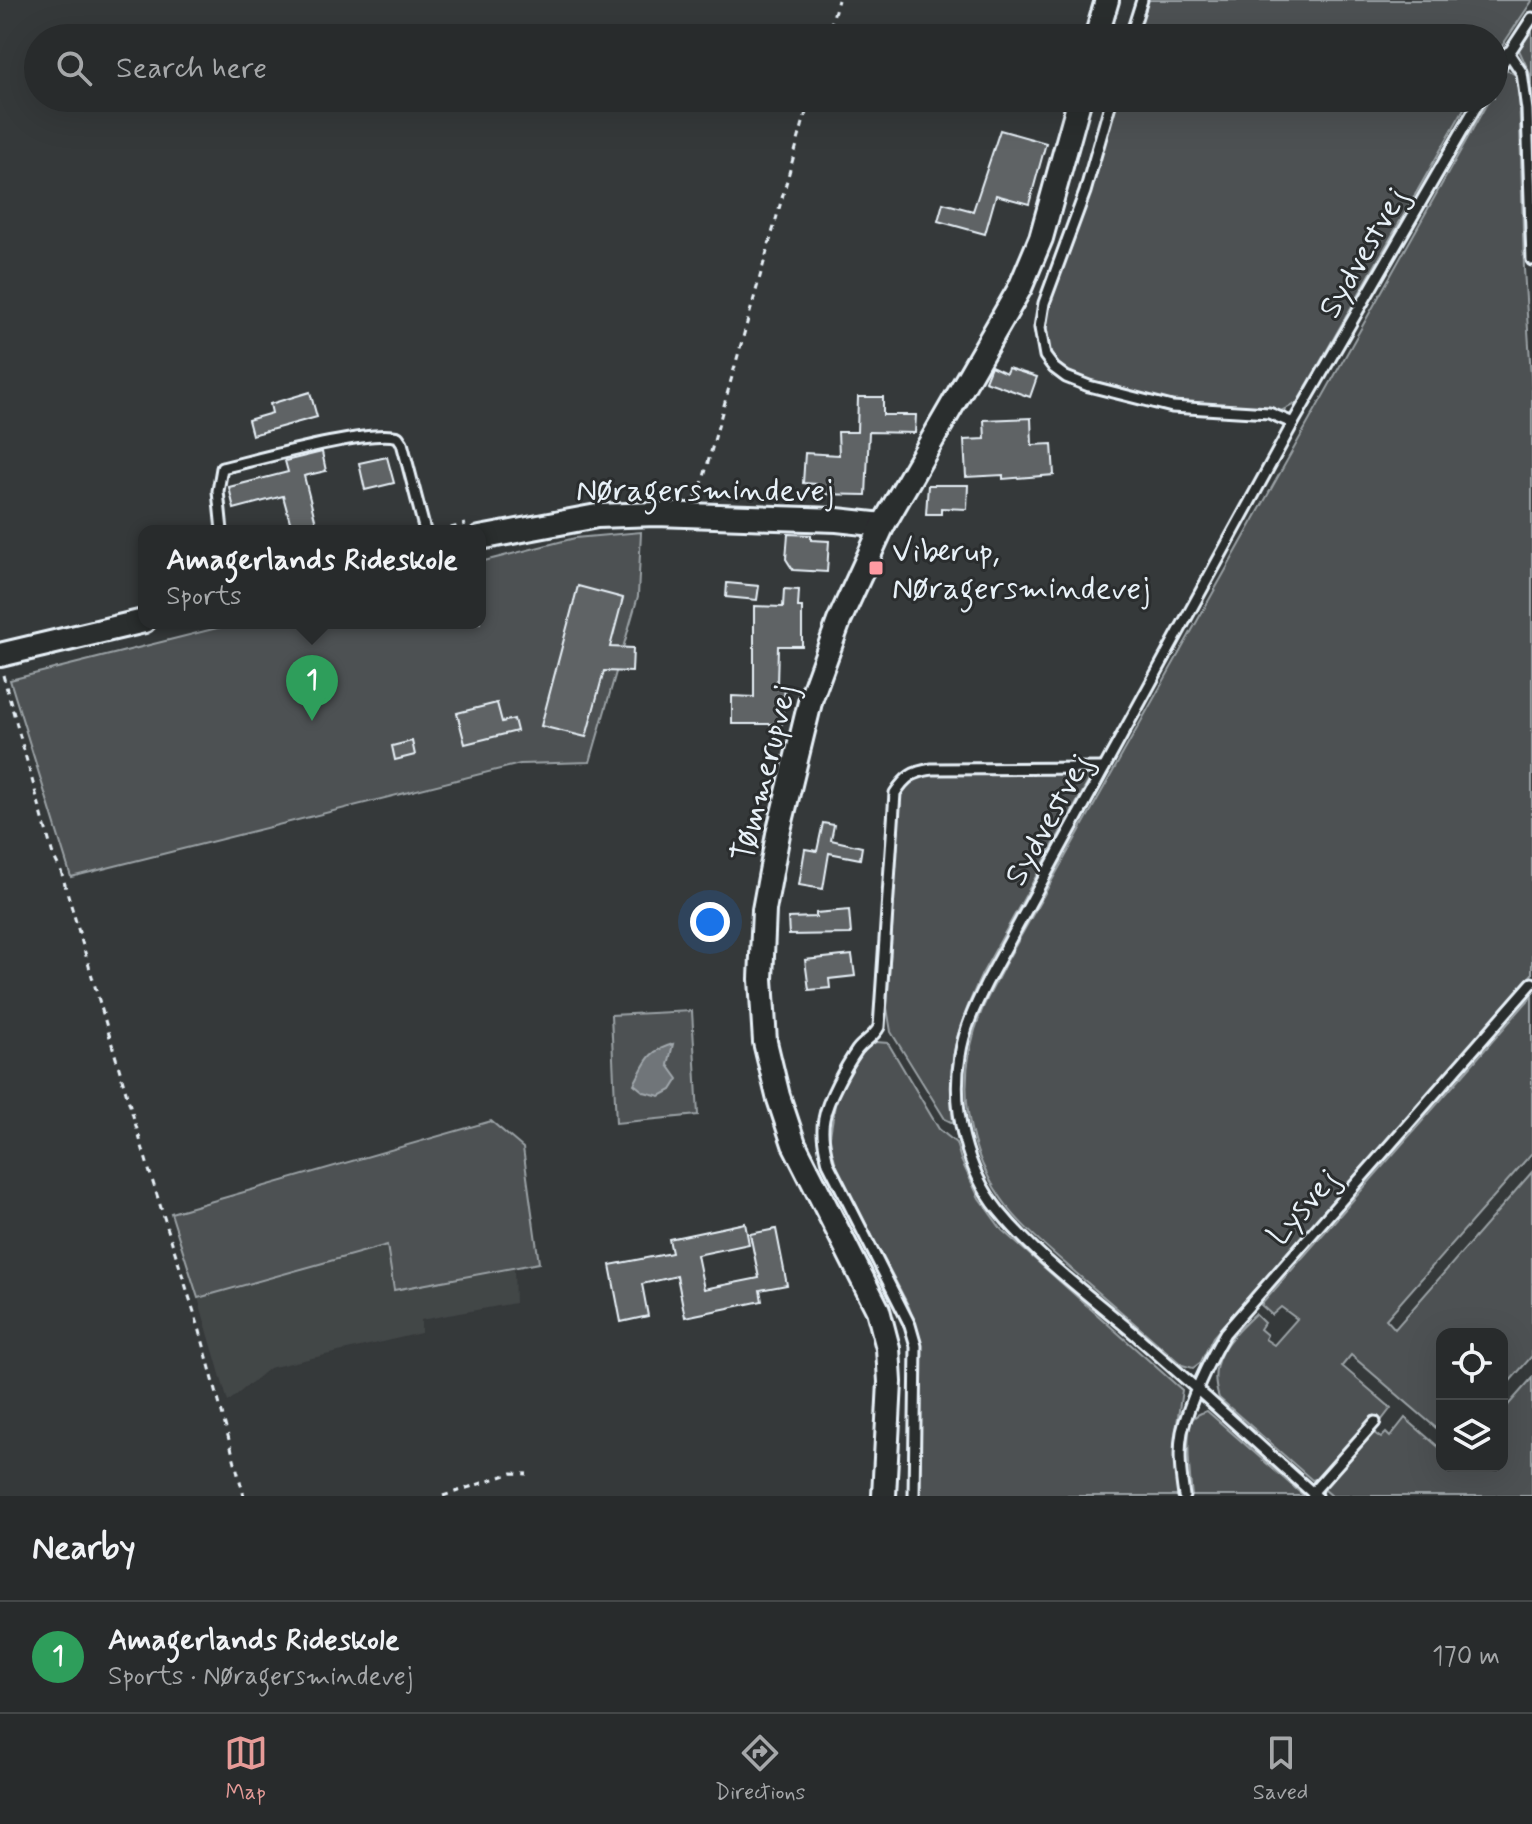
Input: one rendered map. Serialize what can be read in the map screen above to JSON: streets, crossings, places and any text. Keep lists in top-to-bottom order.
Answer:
{
  "streets": {
    "street": ["Nøragersmindevej", "Tømmerupvej"],
    "lane": ["Sydvestvej", "Lysvej"]
  },
  "crossings": [
    ["Sydvestvej", "Lysvej"],
    ["Nøragersmindevej", "Tømmerupvej"]
  ],
  "places": {
    "transit": ["Viberup, Nøragersmindevej"]
  },
  "page": {
    "search": "Search here",
    "popup": ["Amagerlands Rideskole", "Sports"],
    "pins": "1",
    "heading": "Nearby",
    "list": [
      {
        "mark": "1",
        "name": "Amagerlands Rideskole",
        "note": "Sports · Nøragersmindevej",
        "value": "170 m"
      }
    ],
    "nav": ["Map", "Directions", "Saved"]
  }
}
